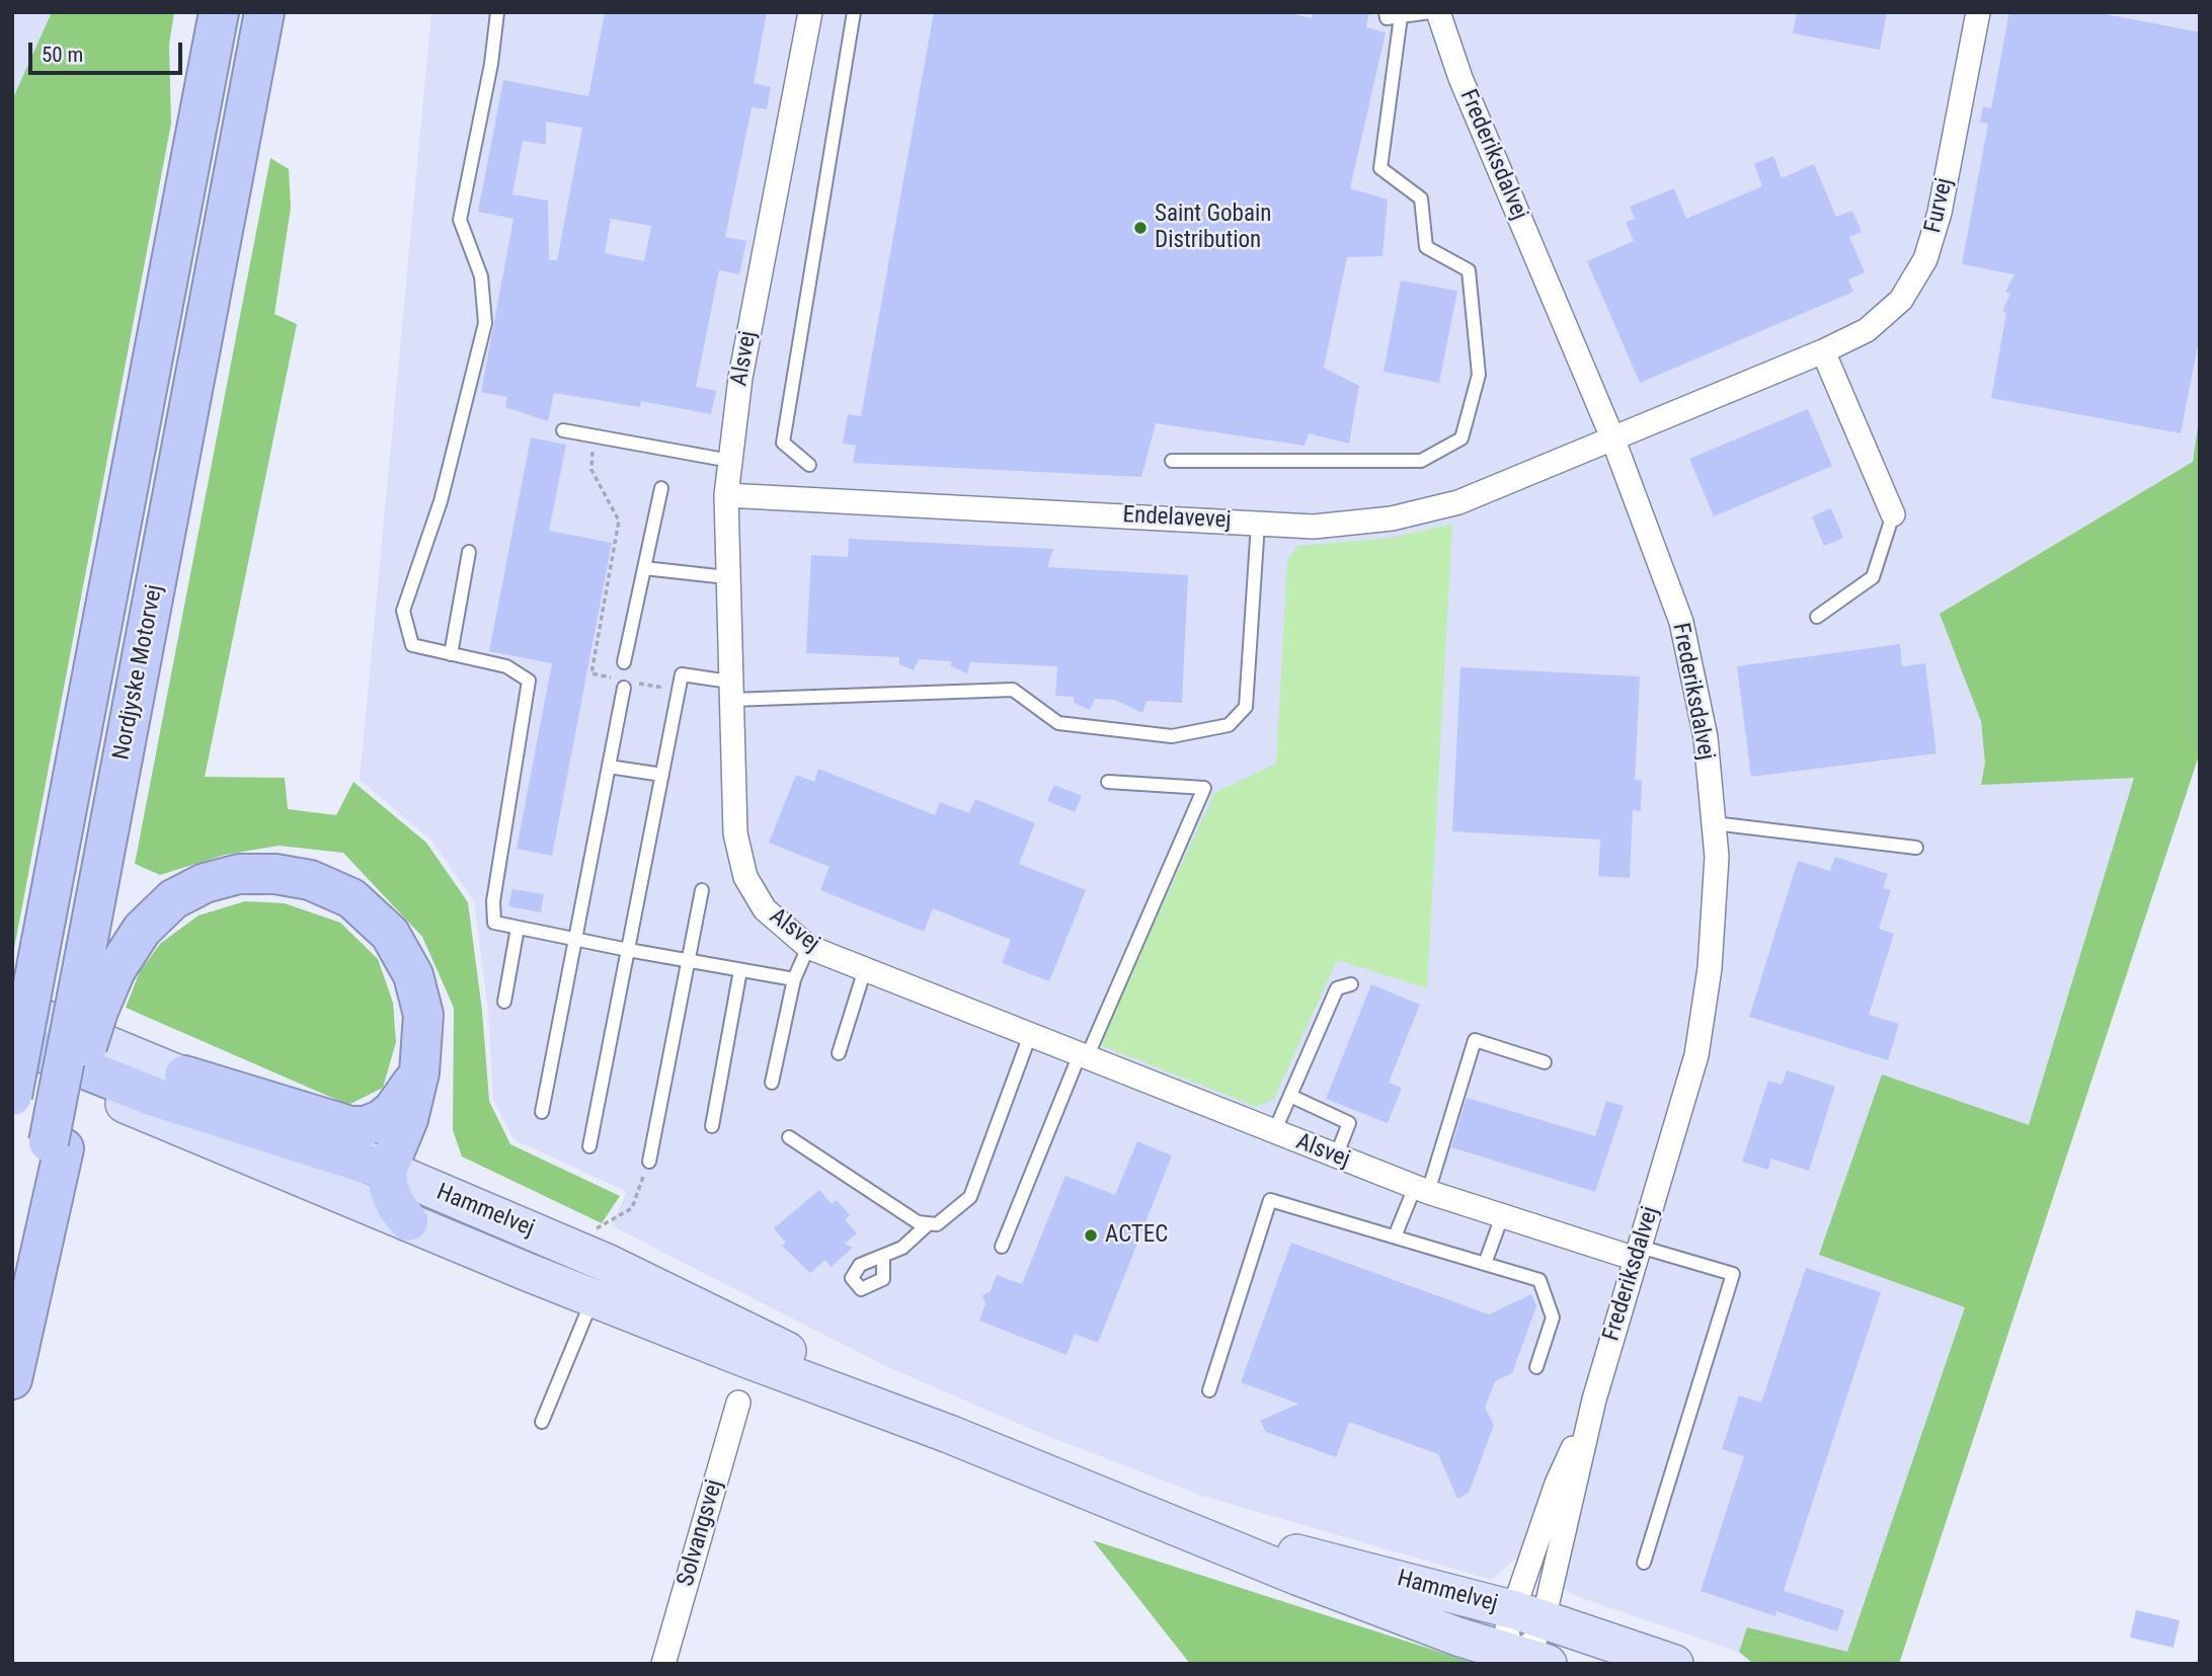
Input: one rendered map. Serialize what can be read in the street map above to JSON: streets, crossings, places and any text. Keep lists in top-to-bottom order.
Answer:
{
  "streets": {
    "highway": ["Nordjyske Motorvej"],
    "main road": ["Hammelvej"],
    "street": [
      "Frederiksdalvej",
      "Furvej",
      "Alsvej",
      "Endelavevej",
      "Solvangsvej"
    ]
  },
  "crossings": [
    ["Frederiksdalvej", "Furvej"],
    ["Frederiksdalvej", "Alsvej"],
    ["Frederiksdalvej", "Endelavevej"],
    ["Frederiksdalvej", "Hammelvej"],
    ["Furvej", "Endelavevej"],
    ["Alsvej", "Endelavevej"]
  ],
  "places": ["Saint Gobain Distribution", "ACTEC"],
  "scale_bar": "50 m"
}
